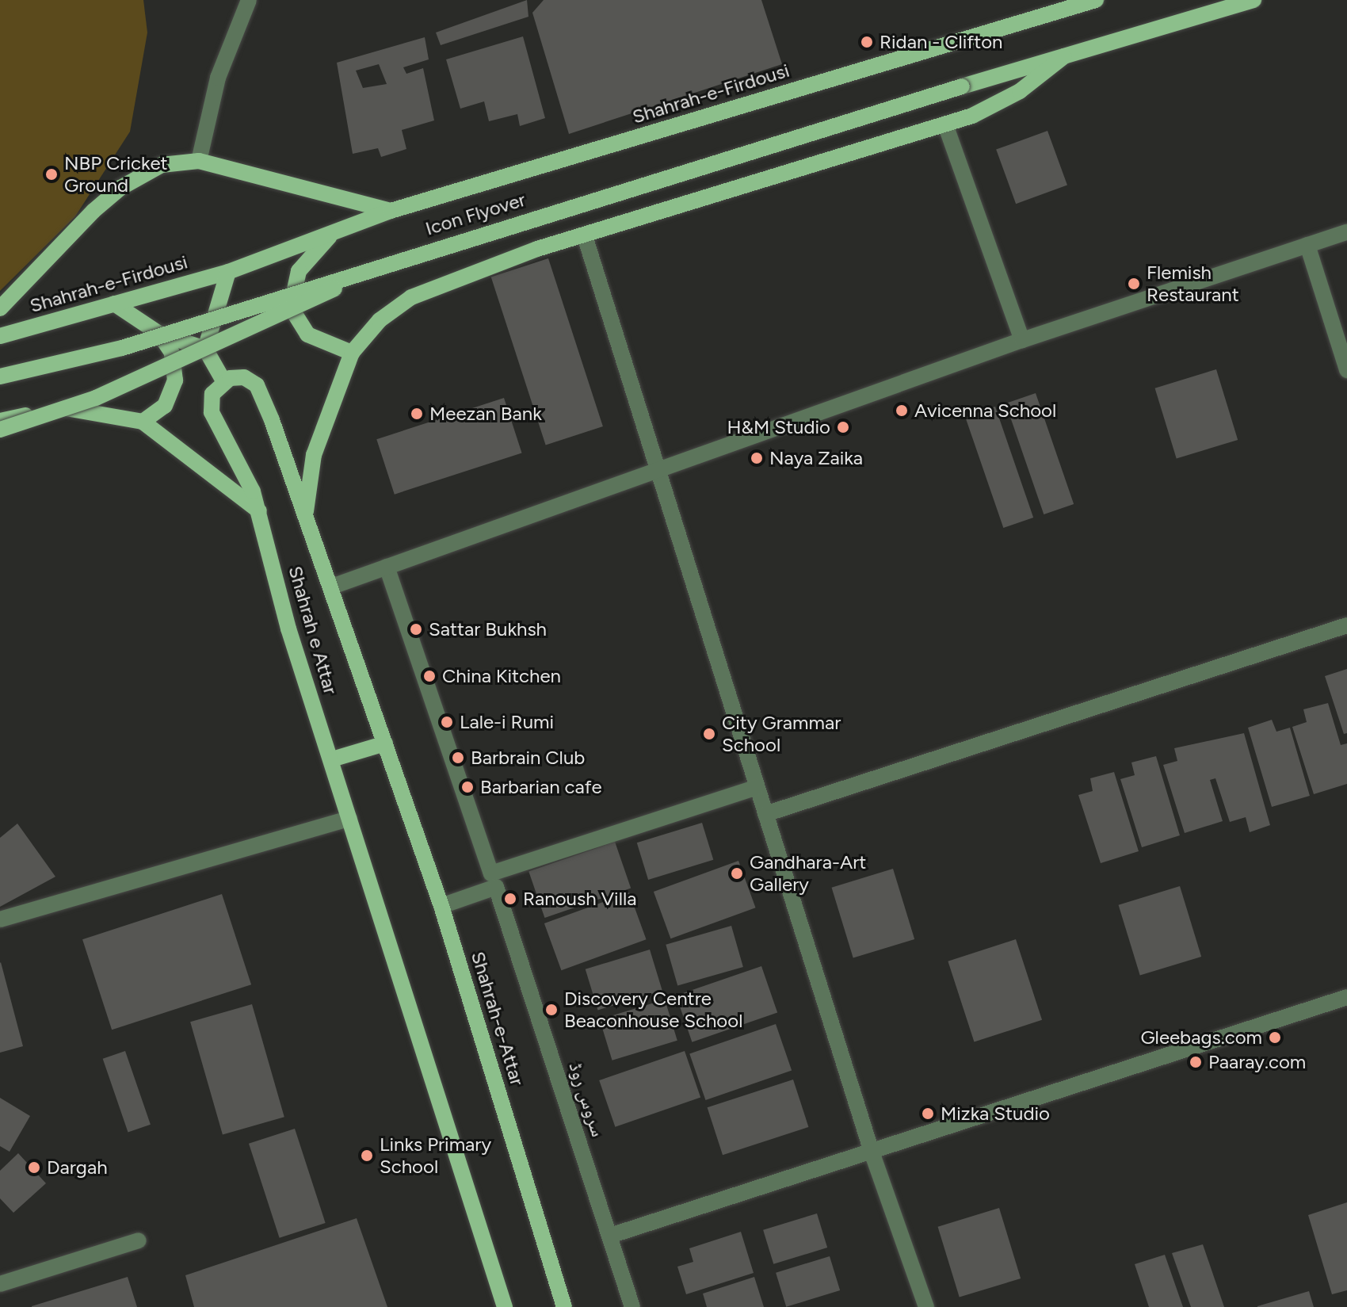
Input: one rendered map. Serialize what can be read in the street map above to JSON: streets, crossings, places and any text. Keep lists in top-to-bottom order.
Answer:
{
  "streets": {
    "main road": [
      "Shahrah-e-Firdousi",
      "Icon Flyover",
      "Shahrah e Attar",
      "Shahrah-e-Attar"
    ],
    "street": ["سروس روڈ"]
  },
  "crossings": [
    ["Shahrah e Attar", "Shahrah-e-Attar"]
  ],
  "places": [
    "Ridan - Clifton",
    "NBP Cricket Ground",
    "Flemish Restaurant",
    "Avicenna School",
    "Meezan Bank",
    "H&M Studio",
    "Naya Zaika",
    "Sattar Bukhsh",
    "China Kitchen",
    "Lale-i Rumi",
    "City Grammar School",
    "Barbrain Club",
    "Barbarian cafe",
    "Gandhara-Art Gallery",
    "Ranoush Villa",
    "Discovery Centre Beaconhouse School",
    "Gleebags.com",
    "Paaray.com",
    "Mizka Studio",
    "Links Primary School",
    "Dargah"
  ]
}
